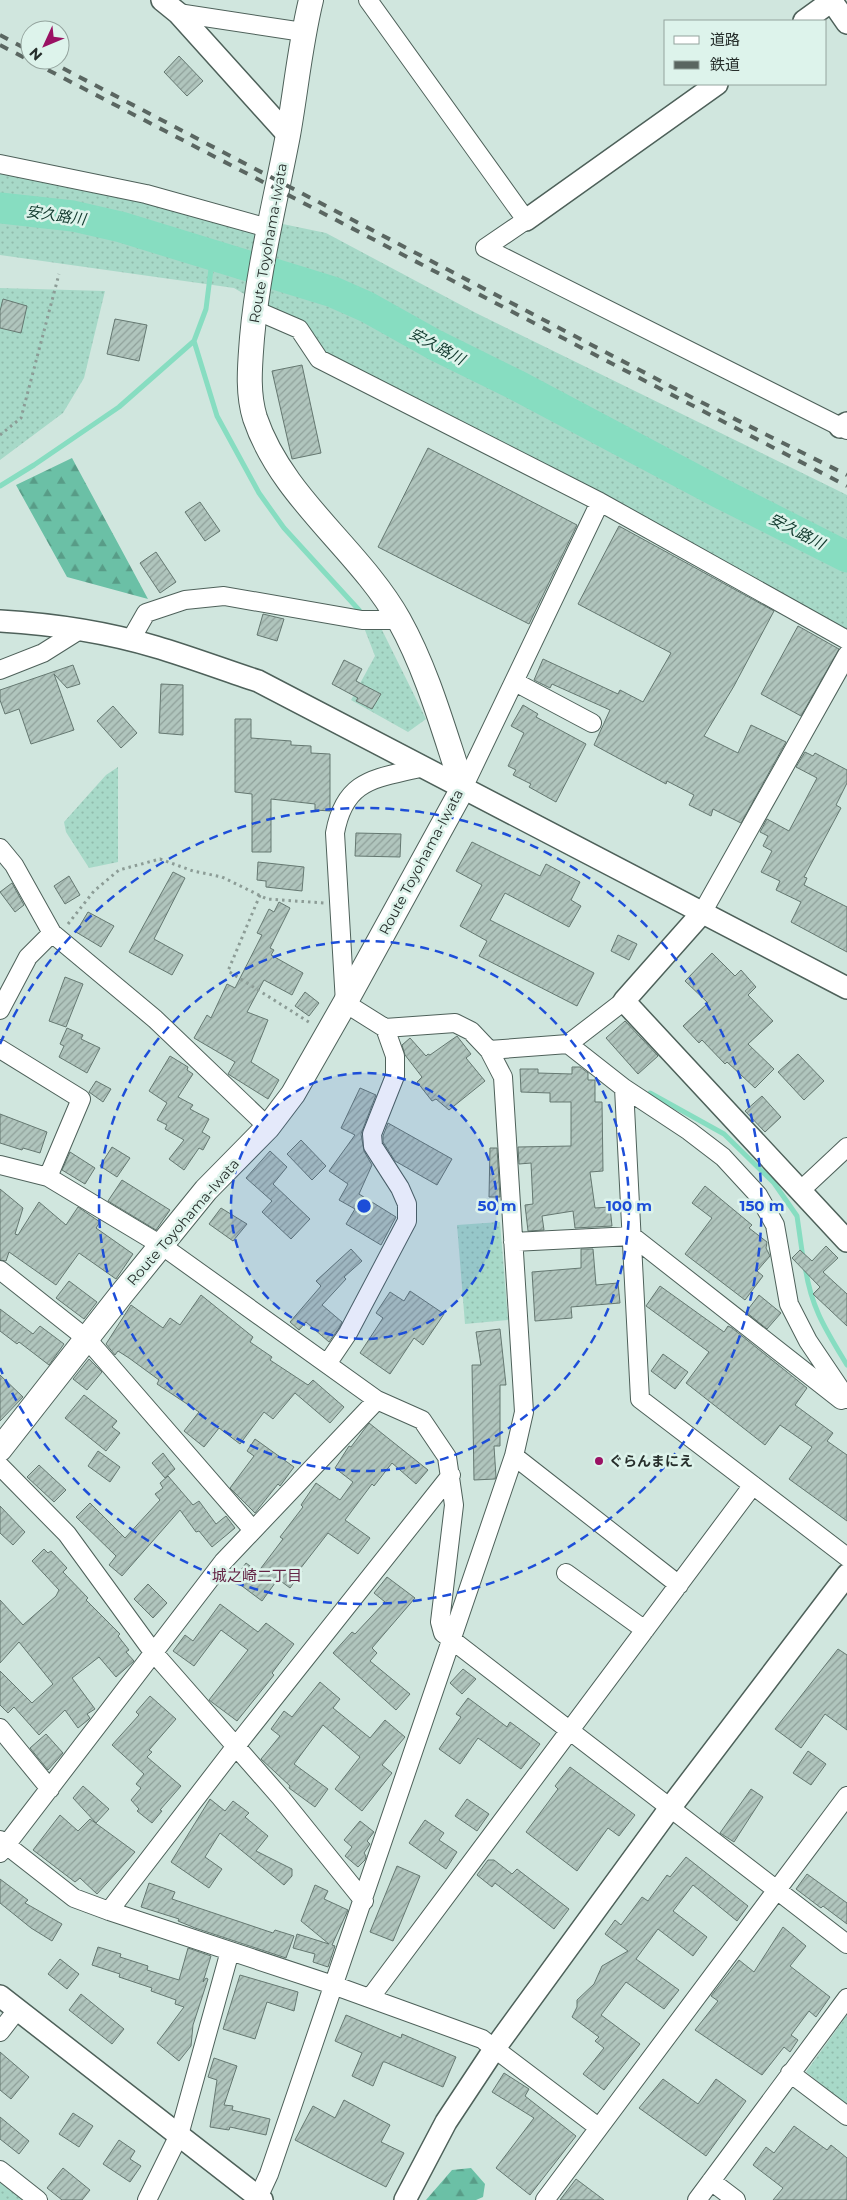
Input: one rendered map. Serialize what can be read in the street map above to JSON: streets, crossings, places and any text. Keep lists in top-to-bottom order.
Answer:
{
  "streets": {
    "main road": ["Route Toyohama-Iwata"]
  },
  "districts": ["城之崎二丁目"],
  "water": ["安久路川"],
  "places": ["ぐらんまにえ"],
  "legend": ["道路", "鉄道"],
  "north": "bottom left",
  "rings": ["50 m", "100 m", "150 m"]
}
